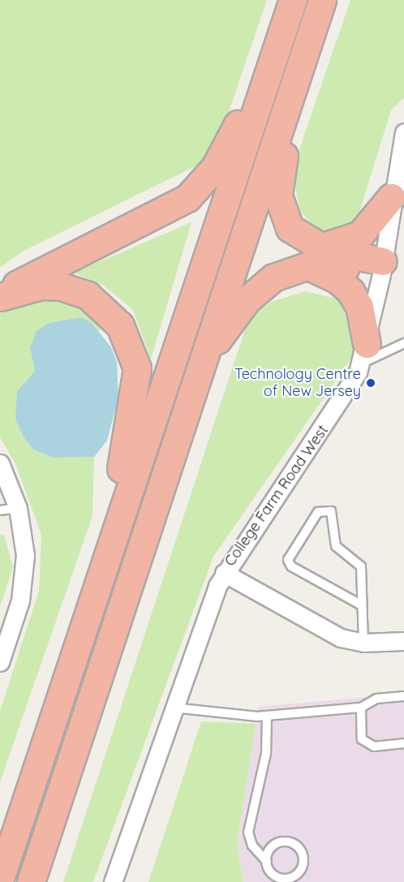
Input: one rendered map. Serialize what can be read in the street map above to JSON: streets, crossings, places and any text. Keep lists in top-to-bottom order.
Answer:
{
  "streets": {
    "street": ["College Farm Road West"]
  },
  "places": ["Technology Centre of New Jersey"]
}
